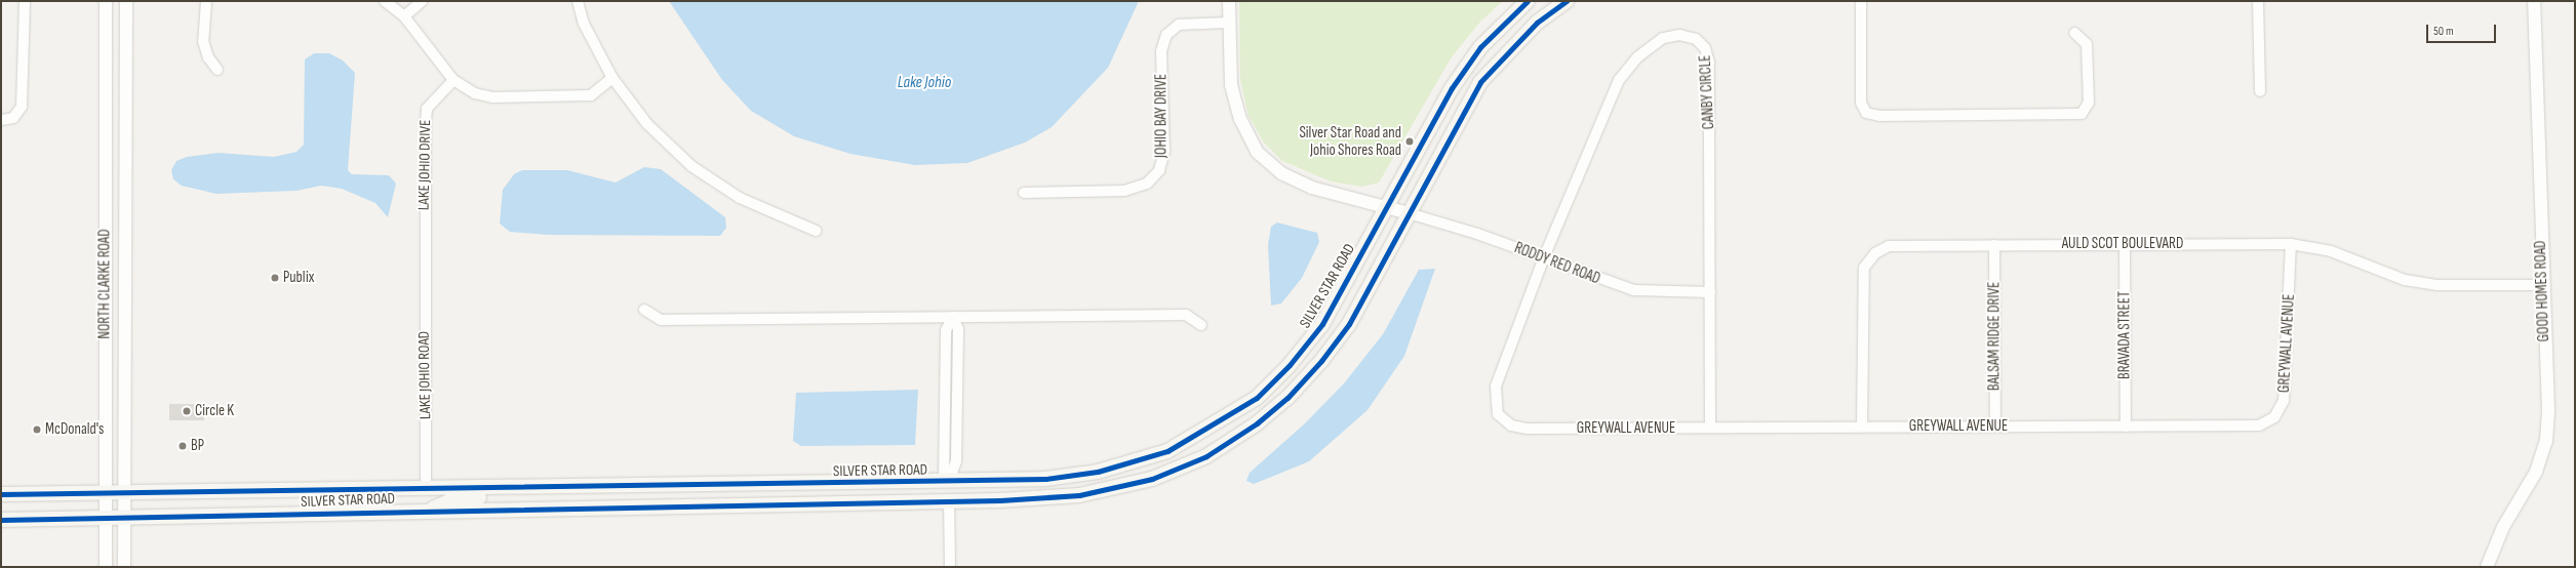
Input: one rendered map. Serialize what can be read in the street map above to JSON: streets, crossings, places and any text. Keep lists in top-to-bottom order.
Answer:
{
  "streets": {
    "main road": ["SILVER STAR ROAD"],
    "street": [
      "CANBY CIRCLE",
      "JOHIO BAY DRIVE",
      "LAKE JOHIO DRIVE",
      "AULD SCOT BOULEVARD",
      "RODDY RED ROAD",
      "NORTH CLARKE ROAD",
      "GOOD HOMES ROAD",
      "BRAVADA STREET",
      "BALSAM RIDGE DRIVE",
      "GREYWALL AVENUE",
      "LAKE JOHIO ROAD"
    ]
  },
  "crossings": [
    ["CANBY CIRCLE", "RODDY RED ROAD"],
    ["CANBY CIRCLE", "GREYWALL AVENUE"],
    ["LAKE JOHIO DRIVE", "LAKE JOHIO ROAD"],
    ["AULD SCOT BOULEVARD", "GOOD HOMES ROAD"],
    ["AULD SCOT BOULEVARD", "BRAVADA STREET"],
    ["AULD SCOT BOULEVARD", "BALSAM RIDGE DRIVE"],
    ["AULD SCOT BOULEVARD", "GREYWALL AVENUE"],
    ["RODDY RED ROAD", "SILVER STAR ROAD"],
    ["NORTH CLARKE ROAD", "SILVER STAR ROAD"],
    ["SILVER STAR ROAD", "LAKE JOHIO ROAD"],
    ["BRAVADA STREET", "GREYWALL AVENUE"],
    ["BALSAM RIDGE DRIVE", "GREYWALL AVENUE"]
  ],
  "water": ["Lake Johio"],
  "places": [
    "Silver Star Road and Johio Shores Road",
    "Publix",
    "Circle K",
    "McDonald's",
    "BP"
  ],
  "scale_bar": "50 m"
}
